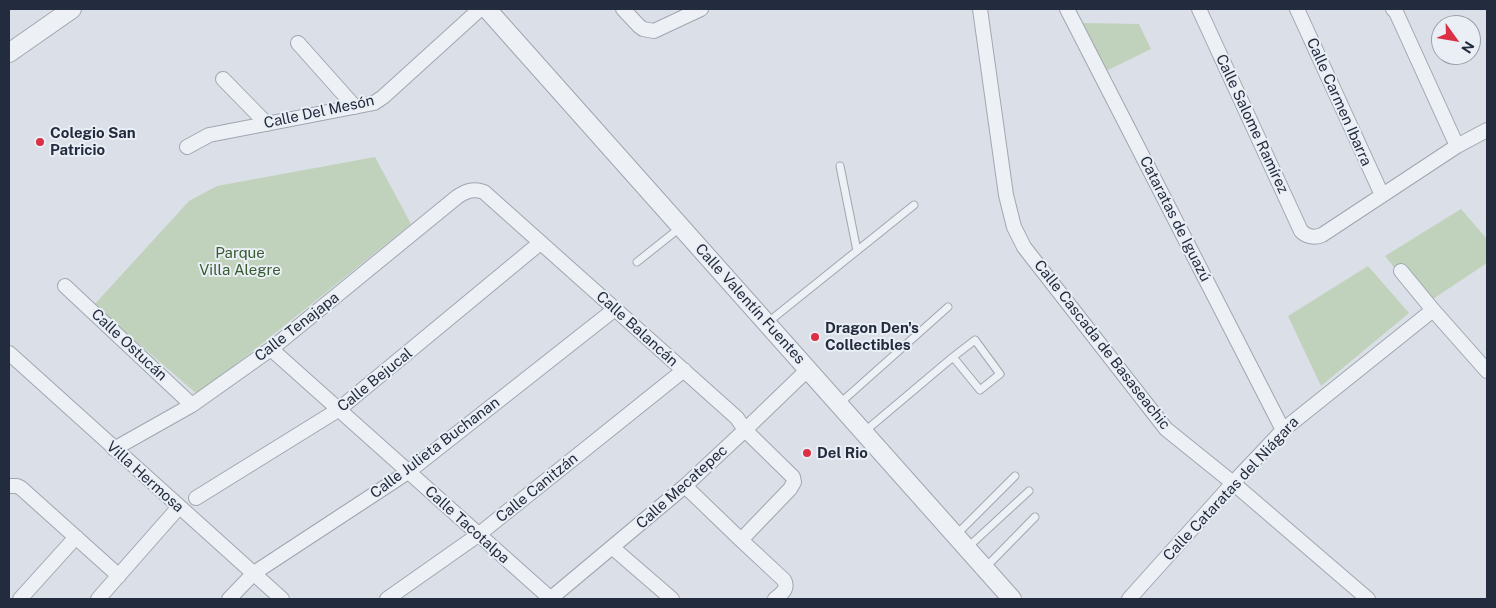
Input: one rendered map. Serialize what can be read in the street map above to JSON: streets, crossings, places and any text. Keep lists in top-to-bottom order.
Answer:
{
  "streets": {
    "street": [
      "Calle Carmen Ibarra",
      "Calle Del Mesón",
      "Calle Salome Ramírez",
      "Cataratas de Iguazú",
      "Calle Valentín Fuentes",
      "Calle Tenajapa",
      "Calle Balancán",
      "Calle Ostucán",
      "Calle Cascada de Basaseachic",
      "Calle Bejucal",
      "Calle Julieta Buchanan",
      "Villa Hermosa",
      "Calle Mecatepec",
      "Calle Canitzán",
      "Calle Cataratas del Niágara",
      "Calle Tacotalpa"
    ]
  },
  "crossings": [
    ["Calle Carmen Ibarra", "Calle Salome Ramírez"],
    ["Cataratas de Iguazú", "Calle Cataratas del Niágara"],
    ["Calle Valentín Fuentes", "Calle Mecatepec"],
    ["Calle Tenajapa", "Calle Balancán"],
    ["Calle Tenajapa", "Calle Ostucán"],
    ["Calle Tenajapa", "Villa Hermosa"],
    ["Calle Tenajapa", "Calle Tacotalpa"],
    ["Calle Balancán", "Calle Bejucal"],
    ["Calle Balancán", "Calle Julieta Buchanan"],
    ["Calle Balancán", "Calle Mecatepec"],
    ["Calle Balancán", "Calle Canitzán"],
    ["Calle Cascada de Basaseachic", "Calle Cataratas del Niágara"],
    ["Calle Bejucal", "Calle Tacotalpa"],
    ["Calle Julieta Buchanan", "Villa Hermosa"],
    ["Calle Julieta Buchanan", "Calle Tacotalpa"],
    ["Calle Mecatepec", "Calle Tacotalpa"],
    ["Calle Canitzán", "Calle Tacotalpa"]
  ],
  "parks": ["Parque Villa Alegre"],
  "places": ["Colegio San Patricio", "Dragon Den's Collectibles", "Del Rio"],
  "north": "bottom right"
}
